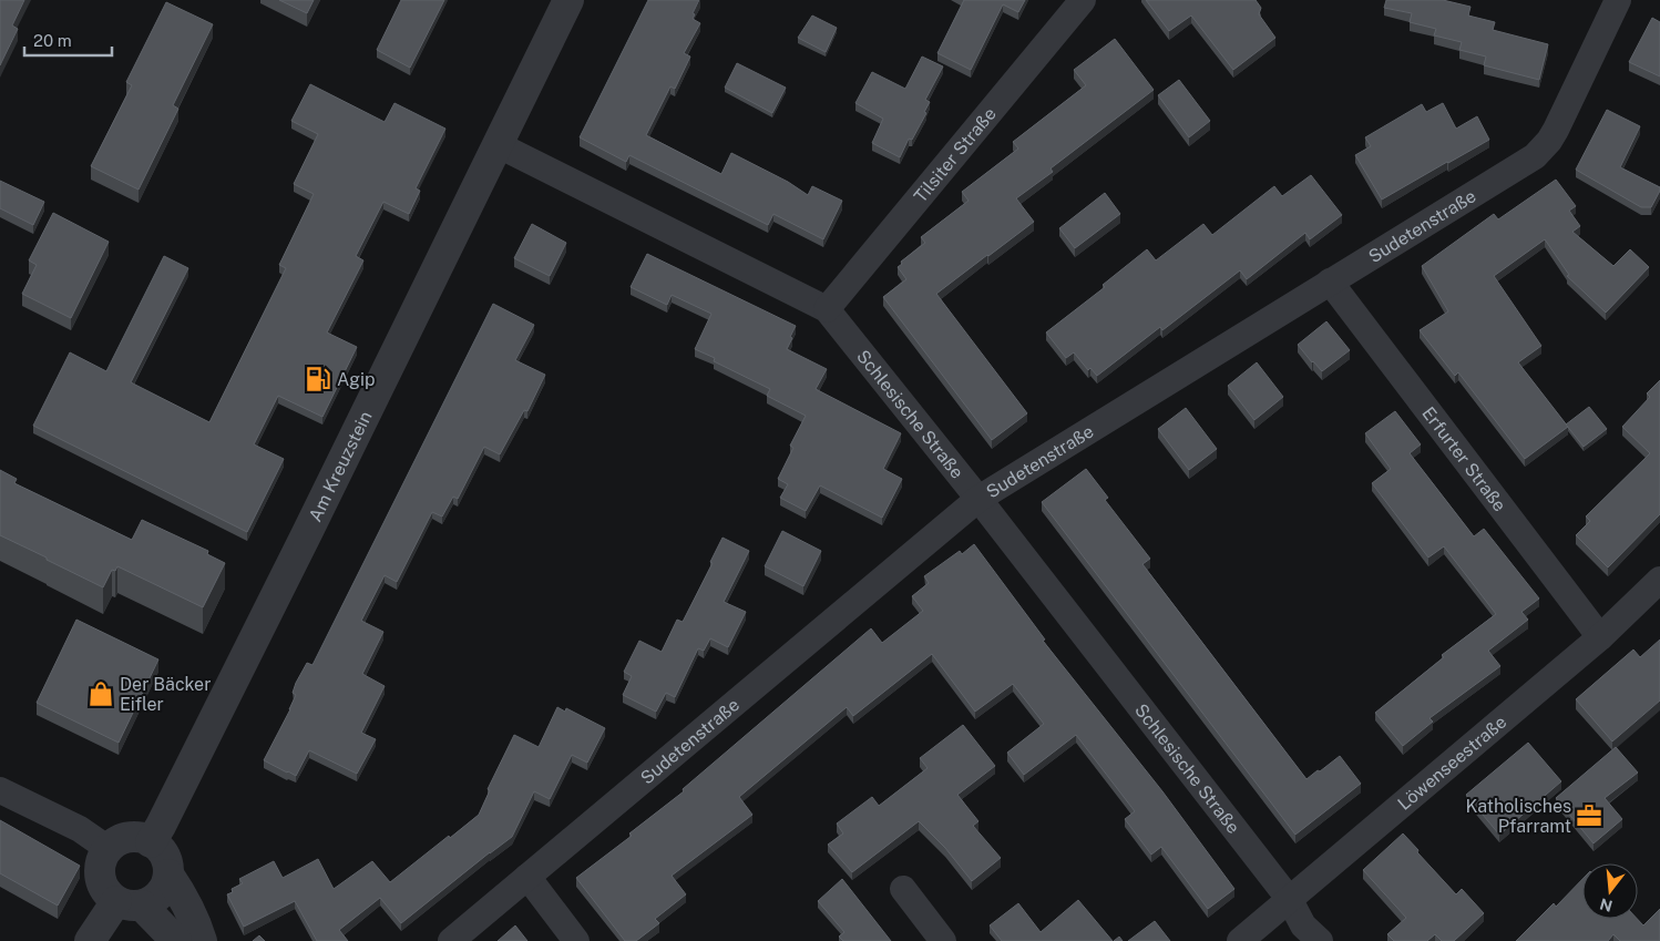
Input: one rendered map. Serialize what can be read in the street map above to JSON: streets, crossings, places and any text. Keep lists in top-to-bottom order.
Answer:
{
  "streets": {
    "street": [
      "Tilsiter Straße",
      "Sudetenstraße",
      "Schlesische Straße",
      "Erfurter Straße",
      "Am Kreuzstein",
      "Löwenseestraße"
    ]
  },
  "crossings": [
    ["Tilsiter Straße", "Schlesische Straße"],
    ["Sudetenstraße", "Schlesische Straße"],
    ["Sudetenstraße", "Erfurter Straße"],
    ["Schlesische Straße", "Am Kreuzstein"],
    ["Schlesische Straße", "Löwenseestraße"],
    ["Erfurter Straße", "Löwenseestraße"]
  ],
  "places": {
    "fuel station": ["Agip"],
    "shop": ["Der Bäcker Eifler"],
    "office": ["Katholisches Pfarramt"]
  },
  "scale_bar": "20 m",
  "north": "bottom"
}
